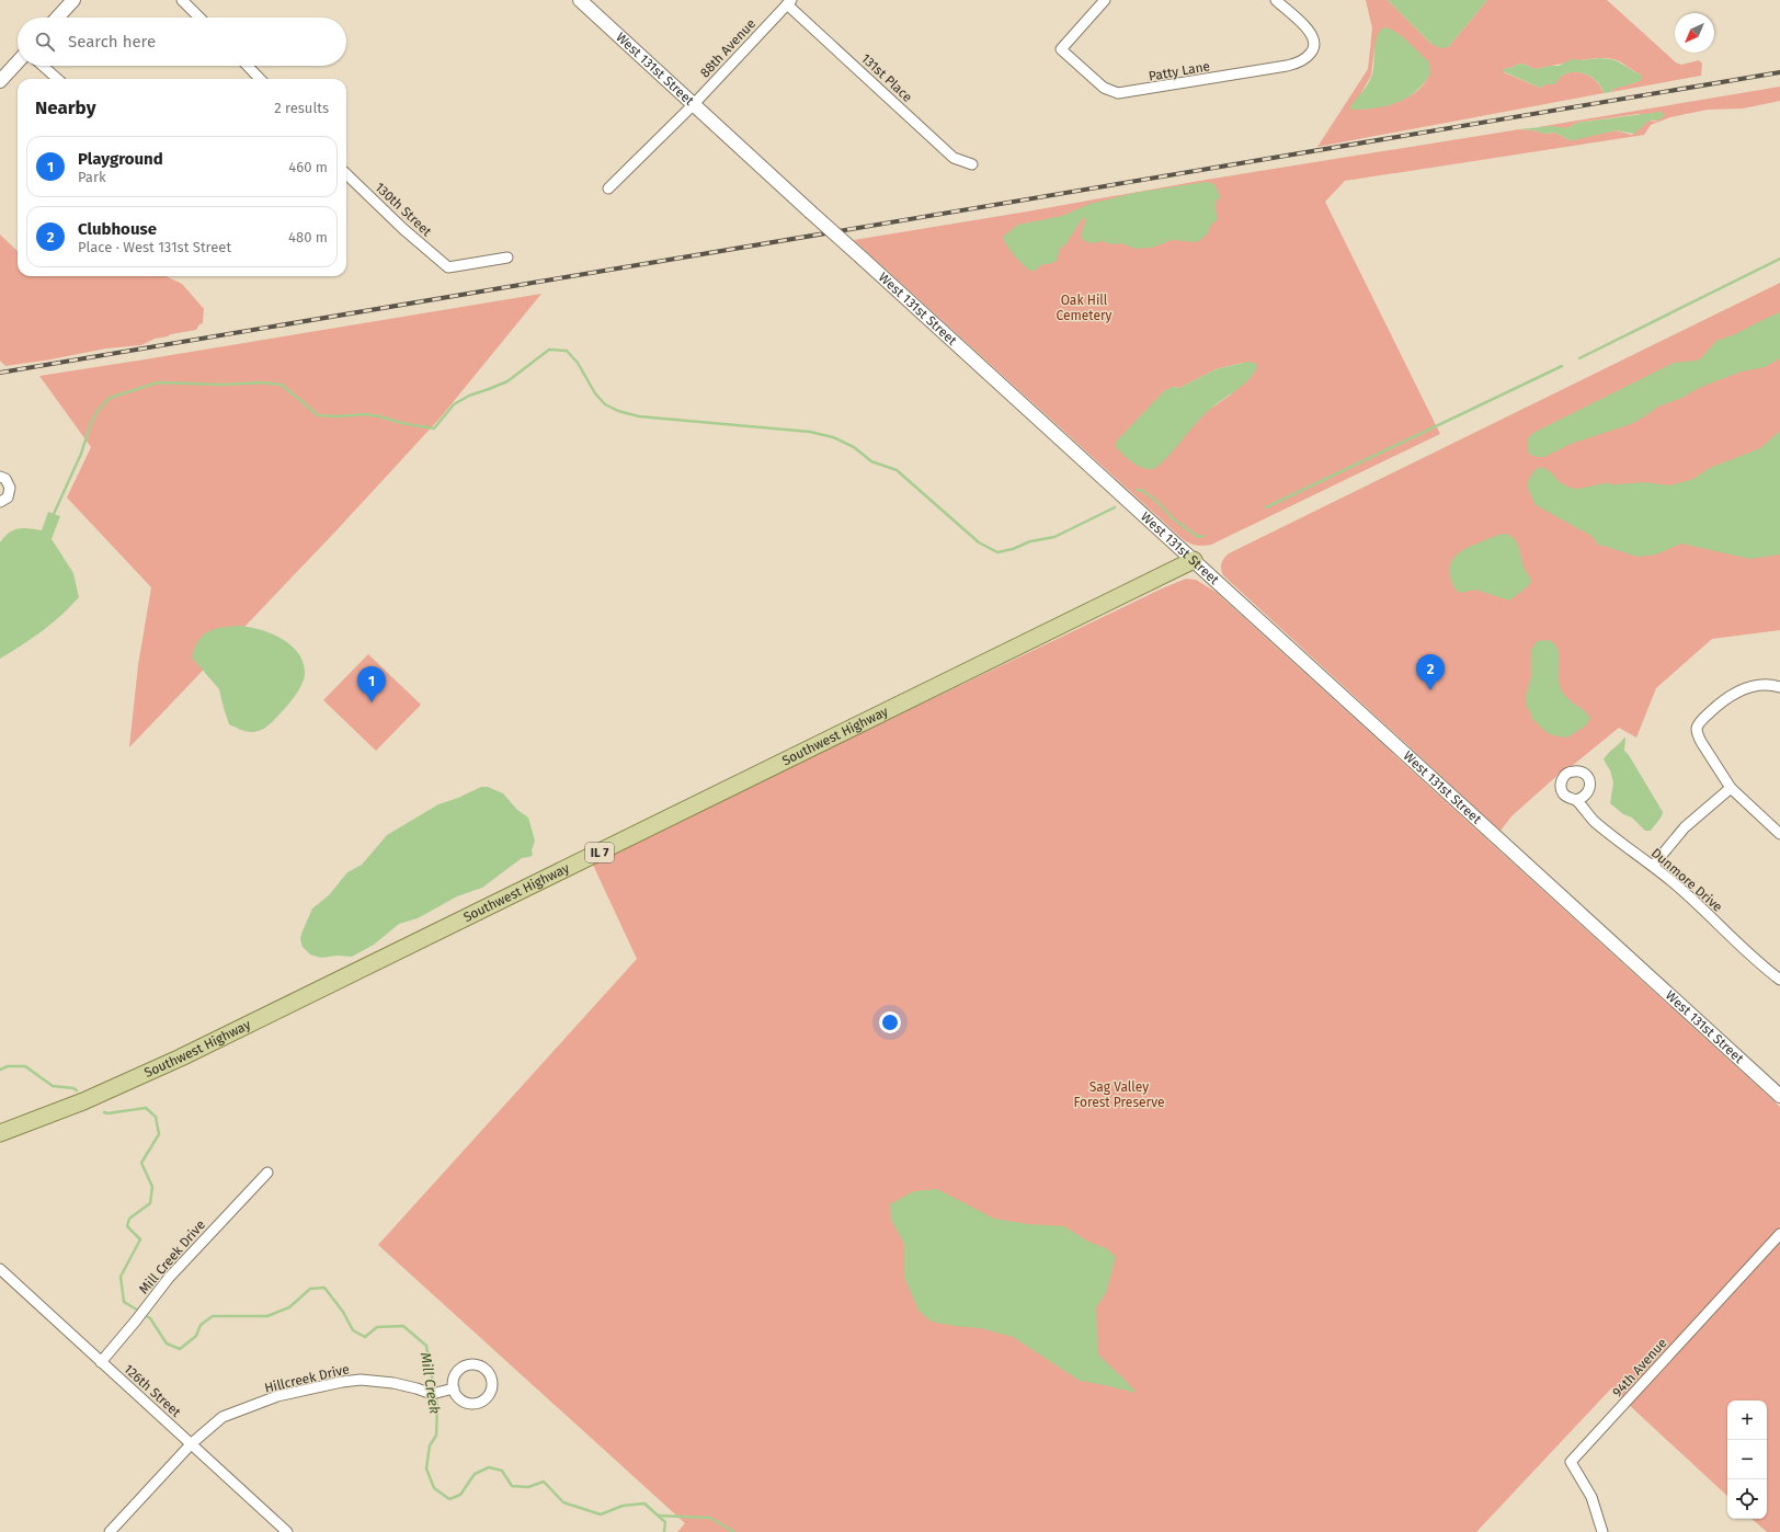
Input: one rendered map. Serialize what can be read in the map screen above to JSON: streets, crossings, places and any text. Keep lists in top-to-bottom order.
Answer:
{
  "streets": {
    "main road": ["Southwest Highway", "IL 7"],
    "street": [
      "88th Avenue",
      "West 131st Street",
      "Patty Lane",
      "131st Place",
      "130th Street",
      "Dunmore Drive",
      "Mill Creek Drive",
      "94th Avenue",
      "Hillcreek Drive",
      "126th Street"
    ]
  },
  "crossings": [
    ["88th Avenue", "West 131st Street"],
    ["88th Avenue", "131st Place"],
    ["West 131st Street", "Southwest Highway"],
    ["Mill Creek Drive", "126th Street"],
    ["Hillcreek Drive", "126th Street"]
  ],
  "water": ["Mill Creek"],
  "parks": ["Oak Hill Cemetery", "Sag Valley Forest Preserve"],
  "north": "bottom left",
  "page": {
    "search": "Search here",
    "heading": ["Nearby", "2 results"],
    "list": [
      {
        "mark": "1",
        "name": "Playground",
        "note": "Park",
        "value": "460 m"
      },
      {
        "mark": "2",
        "name": "Clubhouse",
        "note": "Place · West 131st Street",
        "value": "480 m"
      }
    ],
    "pins": ["2", "1"],
    "map_buttons": ["+", "−"]
  }
}
